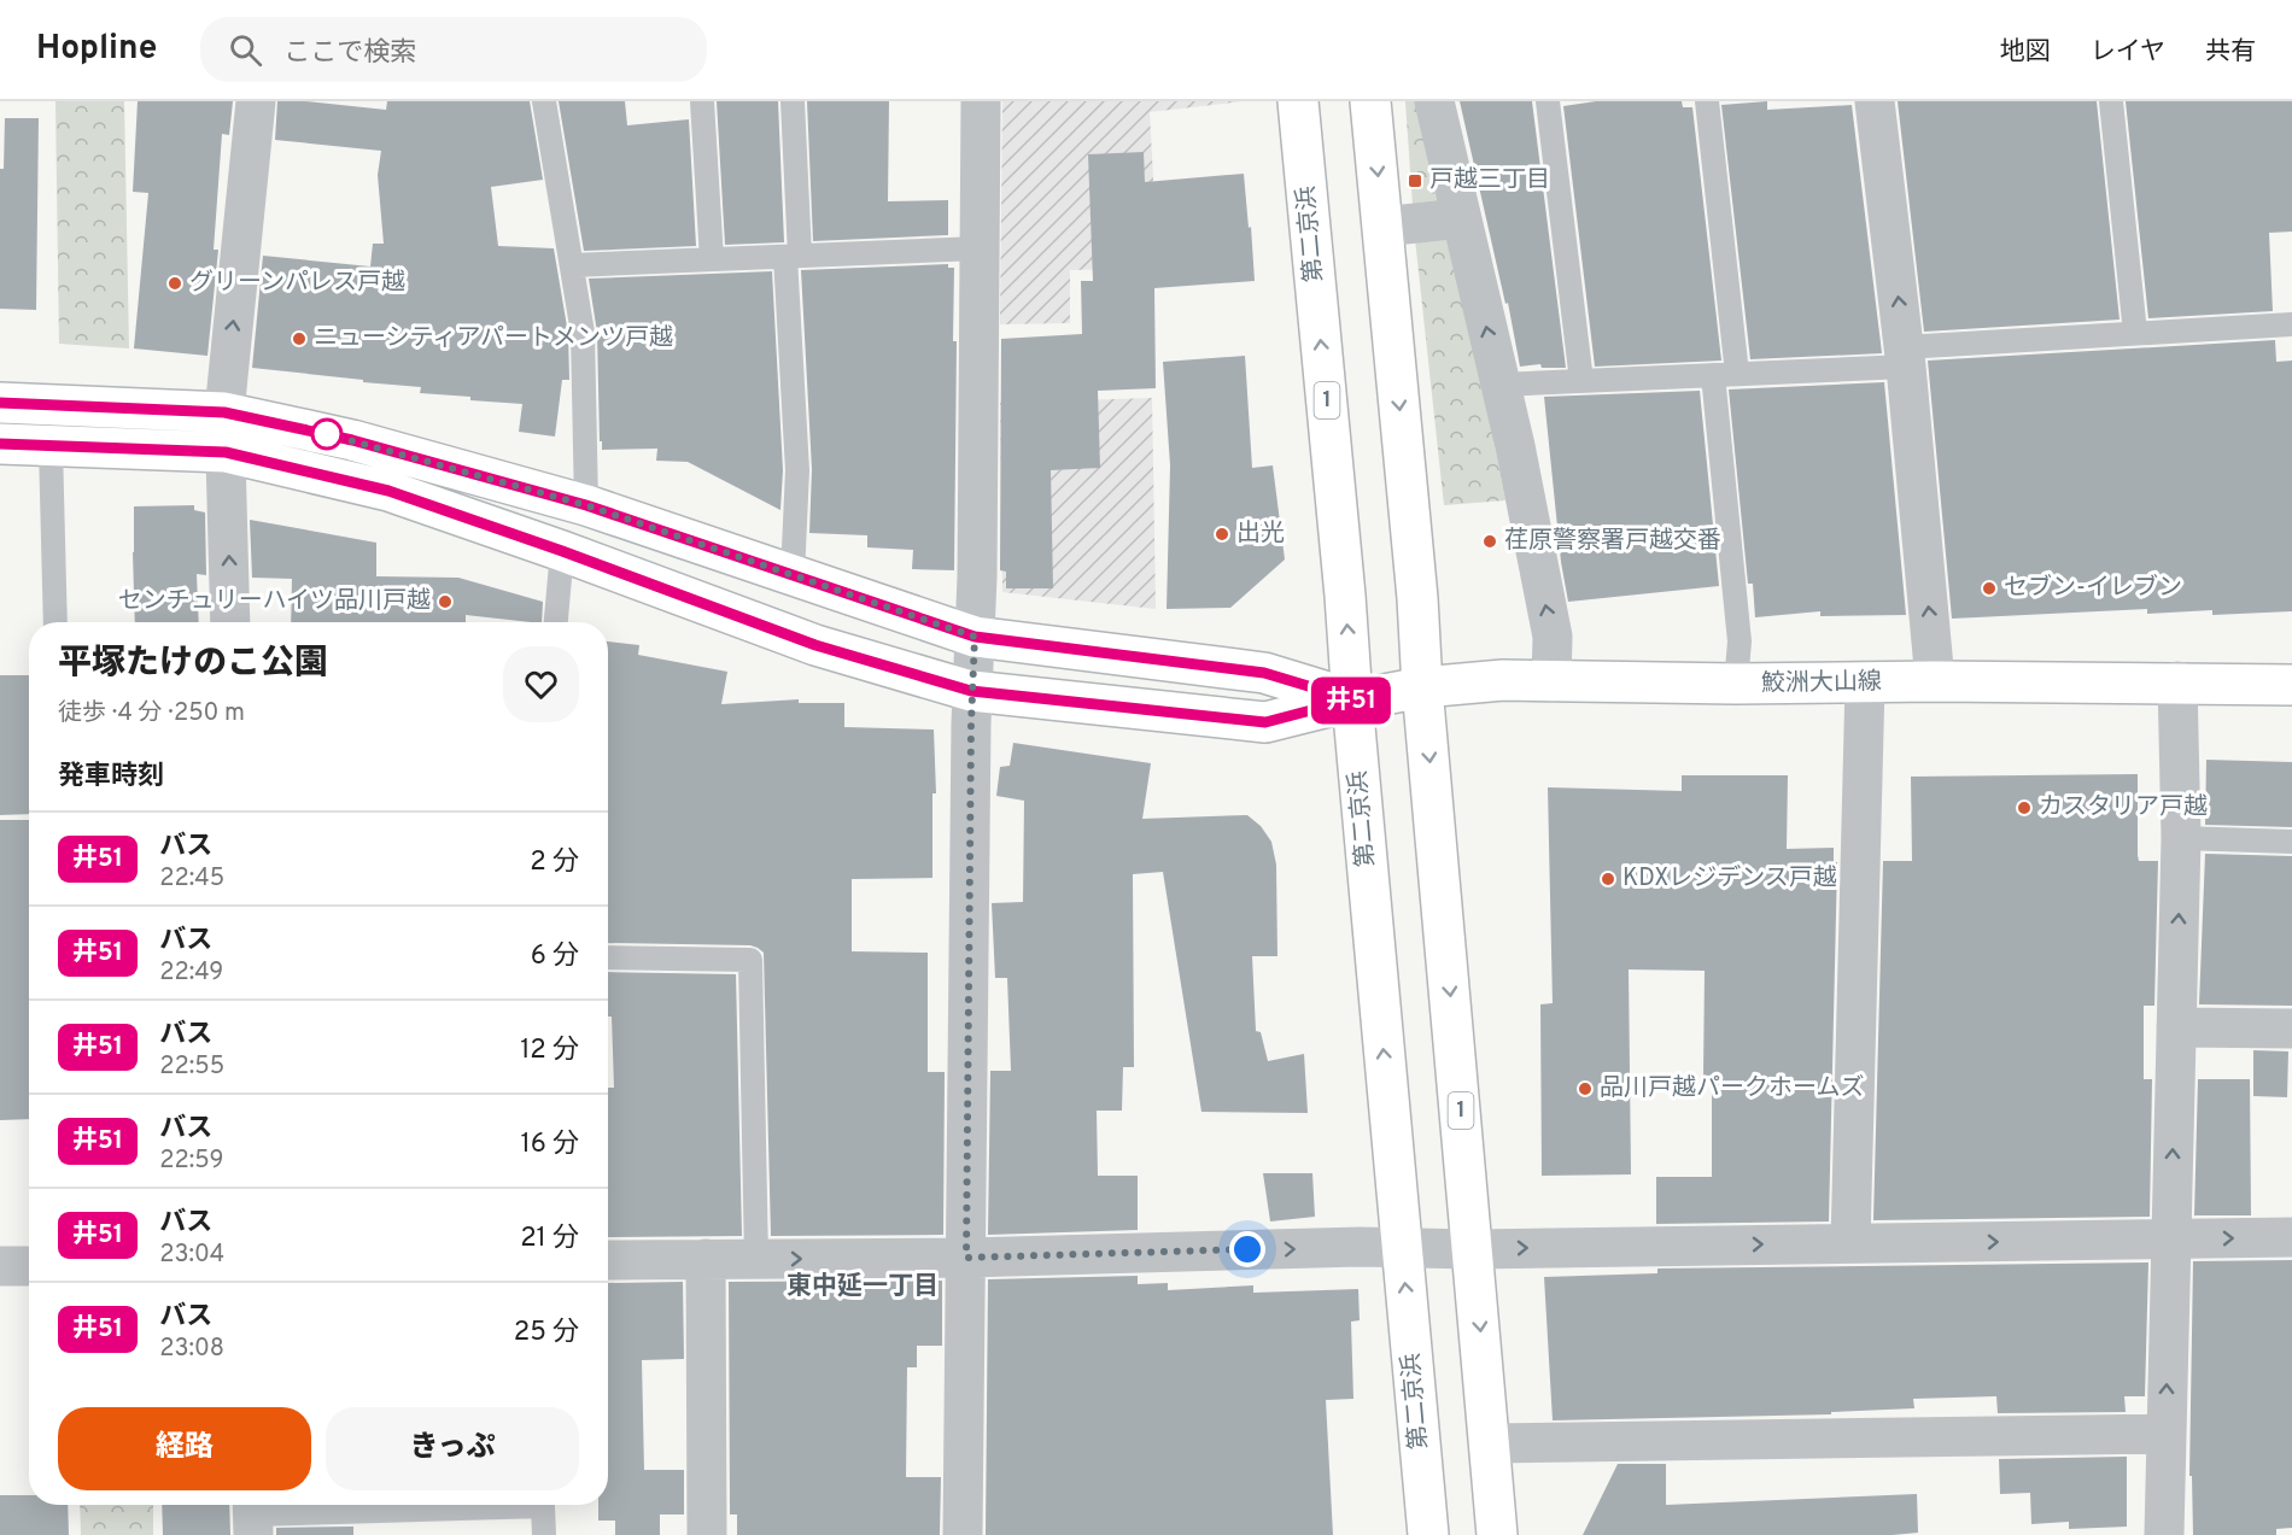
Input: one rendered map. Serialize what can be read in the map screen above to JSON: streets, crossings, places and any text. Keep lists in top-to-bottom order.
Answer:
{
  "streets": {
    "main road": ["第二京浜", "1", "鮫洲大山線"]
  },
  "crossings": [
    ["第二京浜", "鮫洲大山線"],
    ["1", "鮫洲大山線"]
  ],
  "districts": ["東中延一丁目"],
  "places": {
    "transit": ["戸越三丁目"],
    "other": [
      "グリーンパレス戸越",
      "ニューシティアパートメンツ戸越",
      "出光",
      "荏原警察署戸越交番",
      "セブン-イレブン",
      "センチュリーハイツ品川戸越",
      "カスタリア戸越",
      "KDXレジデンス戸越",
      "品川戸越パークホームズ"
    ]
  },
  "lines": ["bus line 井51"],
  "page": {
    "header": "Hopline",
    "search": "ここで検索",
    "nav": ["地図", "レイヤ", "共有"],
    "on_map": "井51",
    "heading": [
      ["平塚たけのこ公園", "徒歩 · 4 分 · 250 m"],
      "発車時刻"
    ],
    "list": [
      {
        "mark": "井51",
        "name": "バス",
        "note": "22:45",
        "value": "2 分"
      },
      {
        "mark": "井51",
        "name": "バス",
        "note": "22:49",
        "value": "6 分"
      },
      {
        "mark": "井51",
        "name": "バス",
        "note": "22:55",
        "value": "12 分"
      },
      {
        "mark": "井51",
        "name": "バス",
        "note": "22:59",
        "value": "16 分"
      },
      {
        "mark": "井51",
        "name": "バス",
        "note": "23:04",
        "value": "21 分"
      },
      {
        "mark": "井51",
        "name": "バス",
        "note": "23:08",
        "value": "25 分"
      }
    ],
    "buttons": ["経路", "きっぷ"]
  }
}
